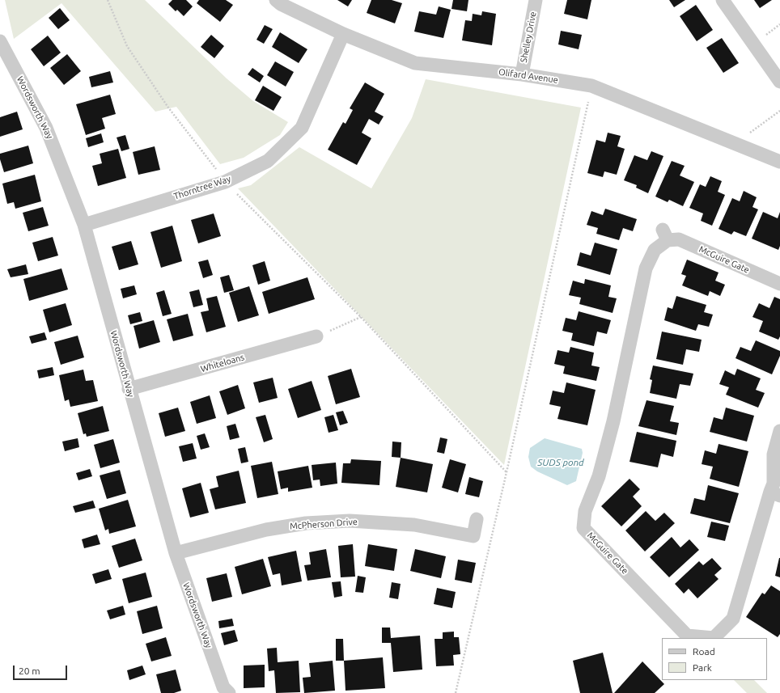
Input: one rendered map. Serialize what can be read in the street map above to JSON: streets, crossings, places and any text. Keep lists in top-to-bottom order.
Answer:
{
  "streets": {
    "street": [
      "Shelley Drive",
      "Olifard Avenue",
      "Wordsworth Way",
      "Thorntree Way",
      "McGuire Gate",
      "Whiteloans",
      "McPherson Drive"
    ]
  },
  "crossings": [
    ["Shelley Drive", "Olifard Avenue"],
    ["Olifard Avenue", "Thorntree Way"],
    ["Wordsworth Way", "Thorntree Way"],
    ["Wordsworth Way", "Whiteloans"],
    ["Wordsworth Way", "McPherson Drive"]
  ],
  "water": ["SUDS pond"],
  "legend": ["Road", "Park"],
  "scale_bar": "20 m"
}
